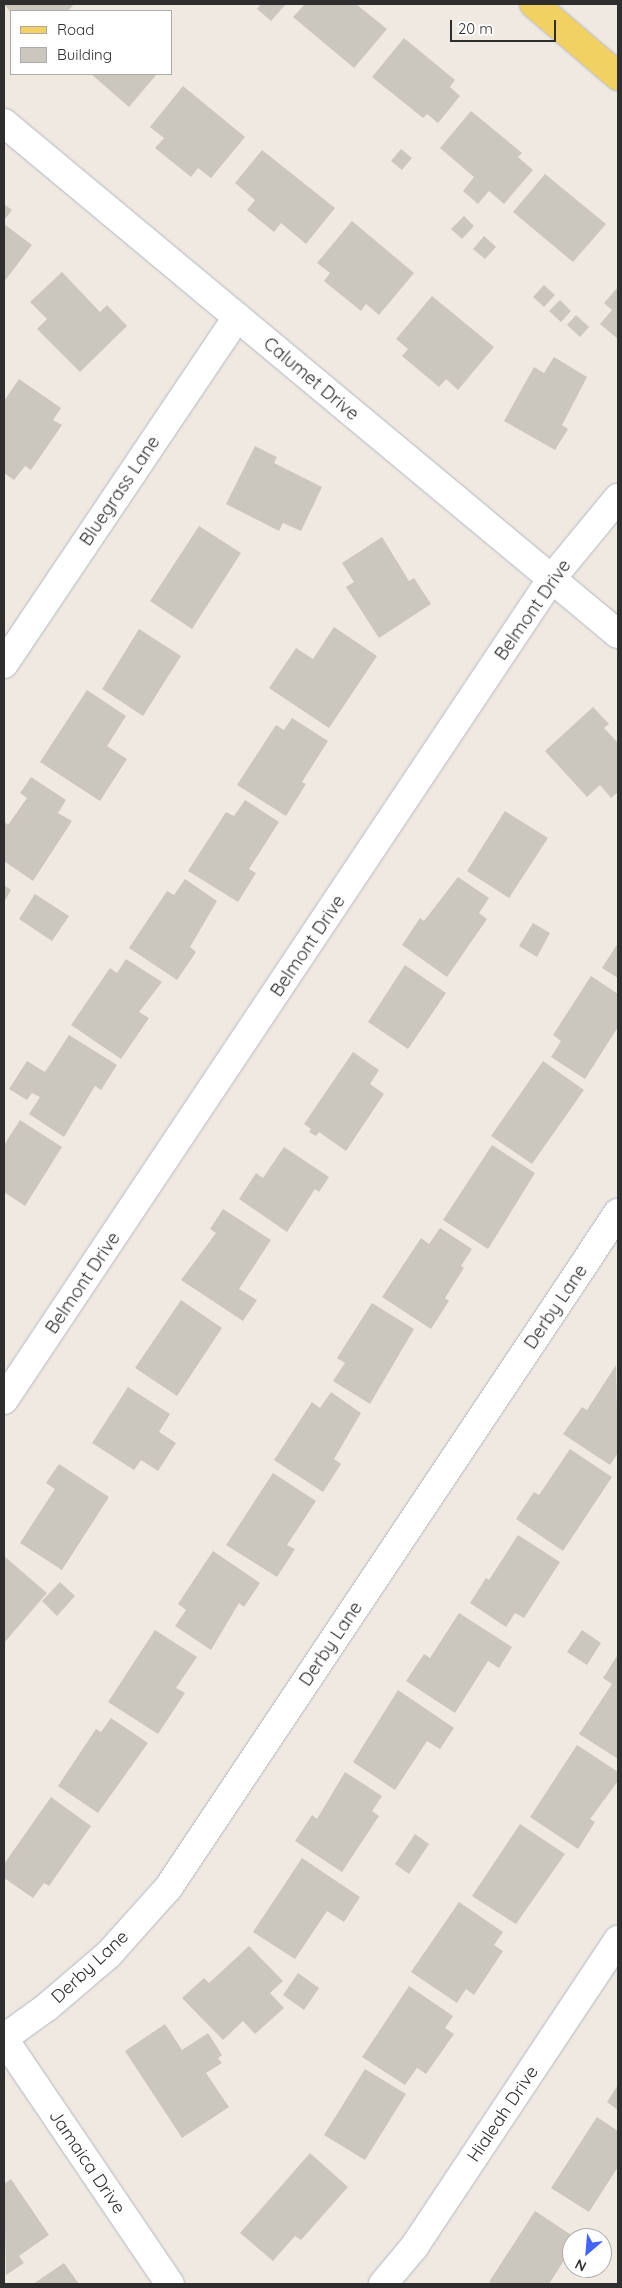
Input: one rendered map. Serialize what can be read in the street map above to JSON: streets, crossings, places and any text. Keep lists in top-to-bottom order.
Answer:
{
  "streets": {
    "street": [
      "Calumet Drive",
      "Bluegrass Lane",
      "Belmont Drive",
      "Derby Lane",
      "Hialeah Drive",
      "Jamaica Drive"
    ]
  },
  "crossings": [
    ["Calumet Drive", "Bluegrass Lane"],
    ["Calumet Drive", "Belmont Drive"],
    ["Derby Lane", "Jamaica Drive"]
  ],
  "legend": ["Road", "Building"],
  "scale_bar": "20 m",
  "north": "bottom left"
}
